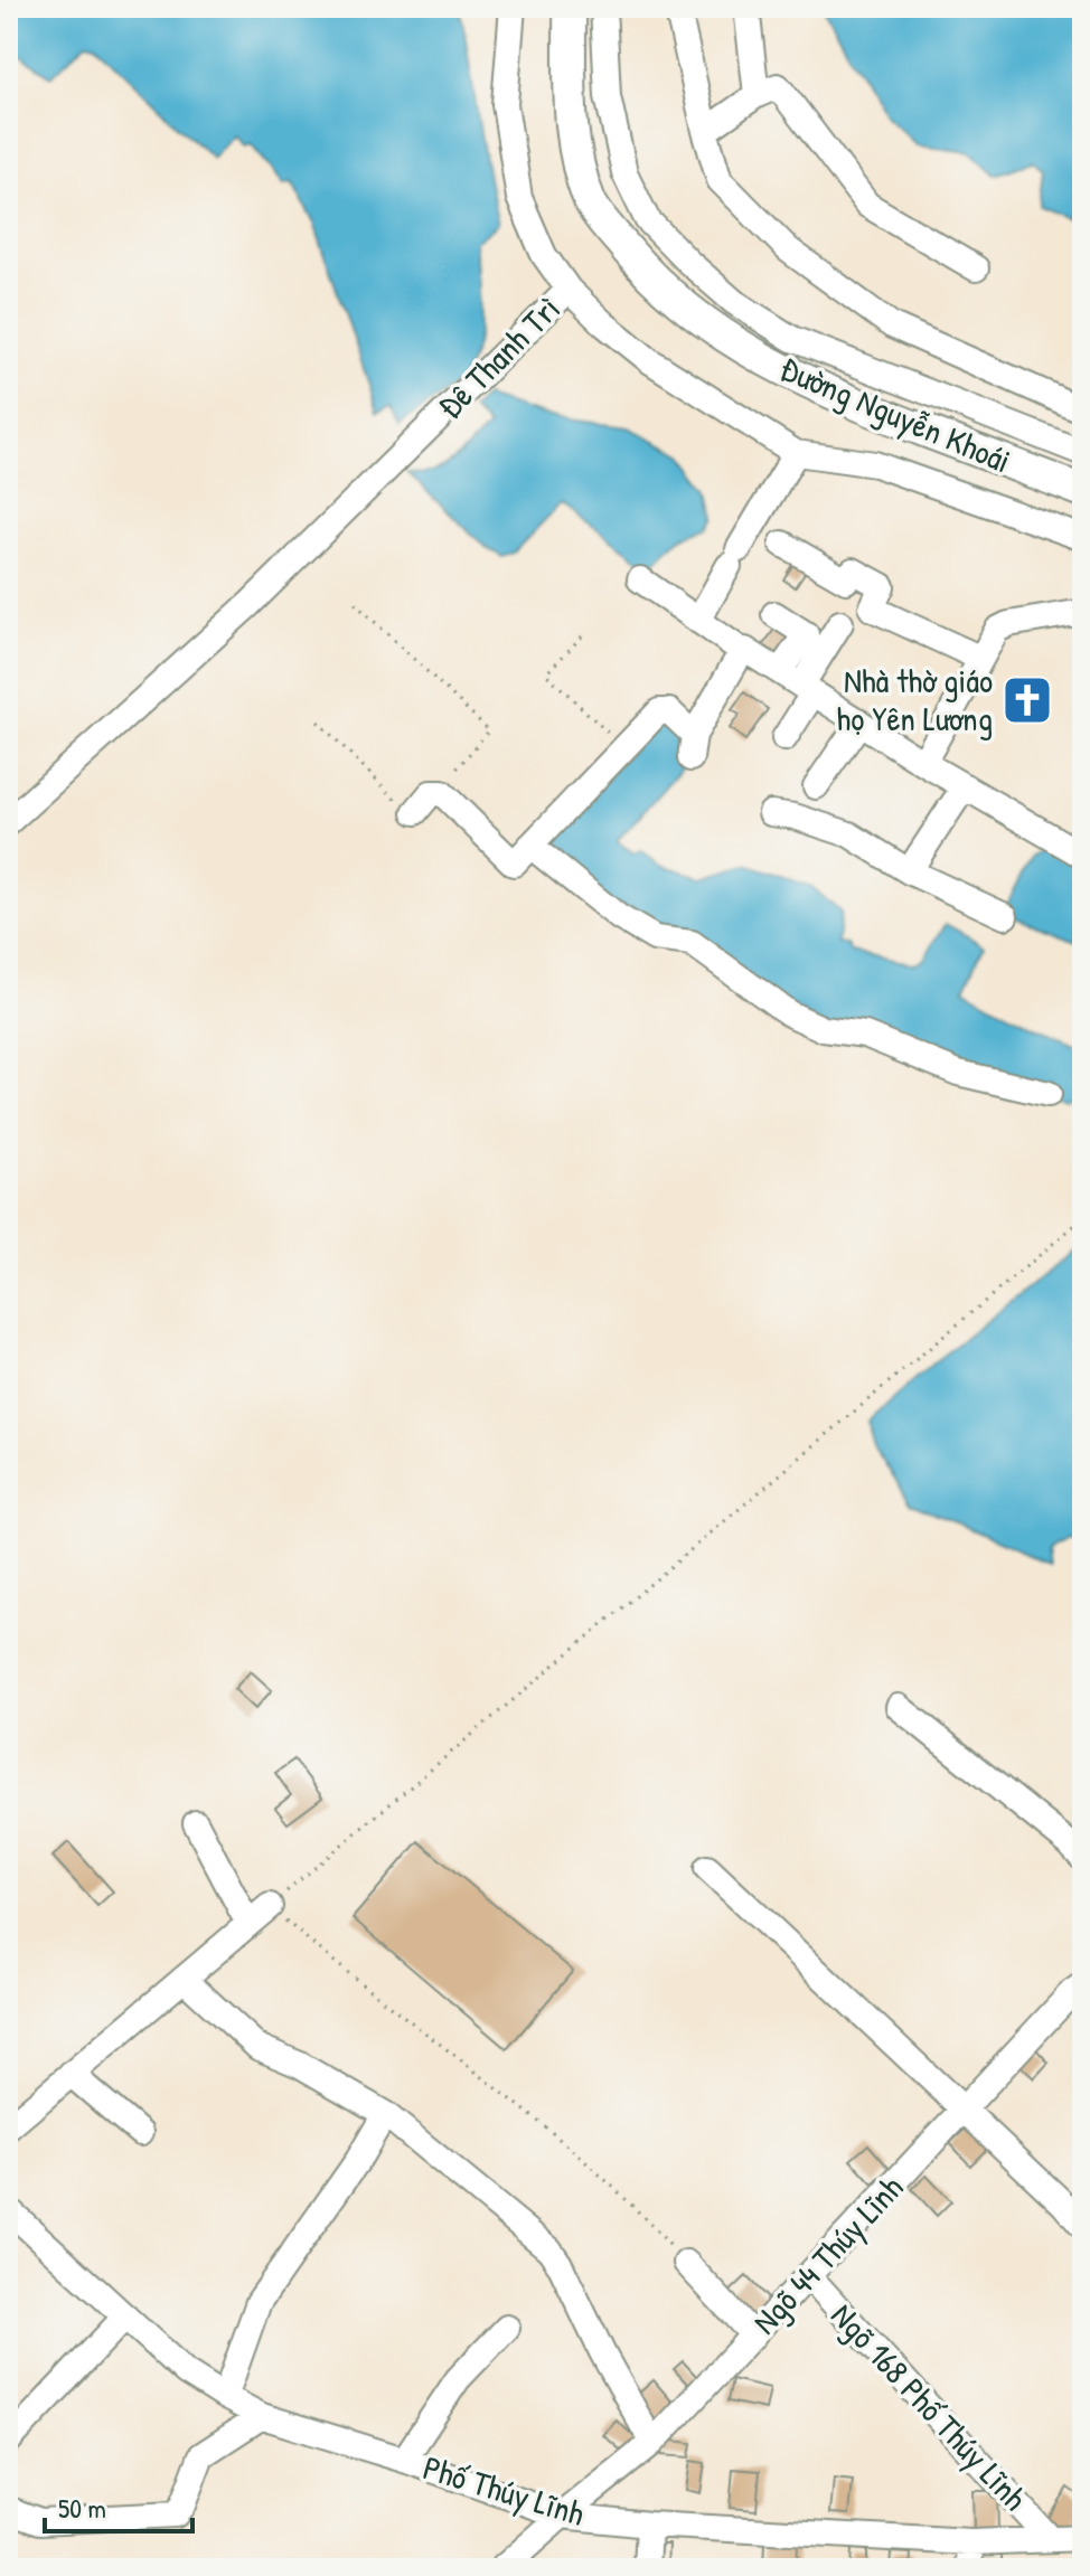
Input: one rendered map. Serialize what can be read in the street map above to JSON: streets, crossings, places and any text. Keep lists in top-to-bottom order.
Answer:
{
  "streets": {
    "main road": ["Đường Nguyễn Khoái"],
    "street": [
      "Đê Thanh Trì",
      "Ngõ 44 Thúy Lĩnh",
      "Ngõ 168 Phố Thúy Lĩnh",
      "Phố Thúy Lĩnh"
    ]
  },
  "crossings": [
    ["Ngõ 44 Thúy Lĩnh", "Ngõ 168 Phố Thúy Lĩnh"],
    ["Ngõ 44 Thúy Lĩnh", "Phố Thúy Lĩnh"],
    ["Ngõ 168 Phố Thúy Lĩnh", "Phố Thúy Lĩnh"]
  ],
  "places": {
    "church": ["Nhà thờ giáo họ Yên Lương"]
  },
  "scale_bar": "50 m"
}
